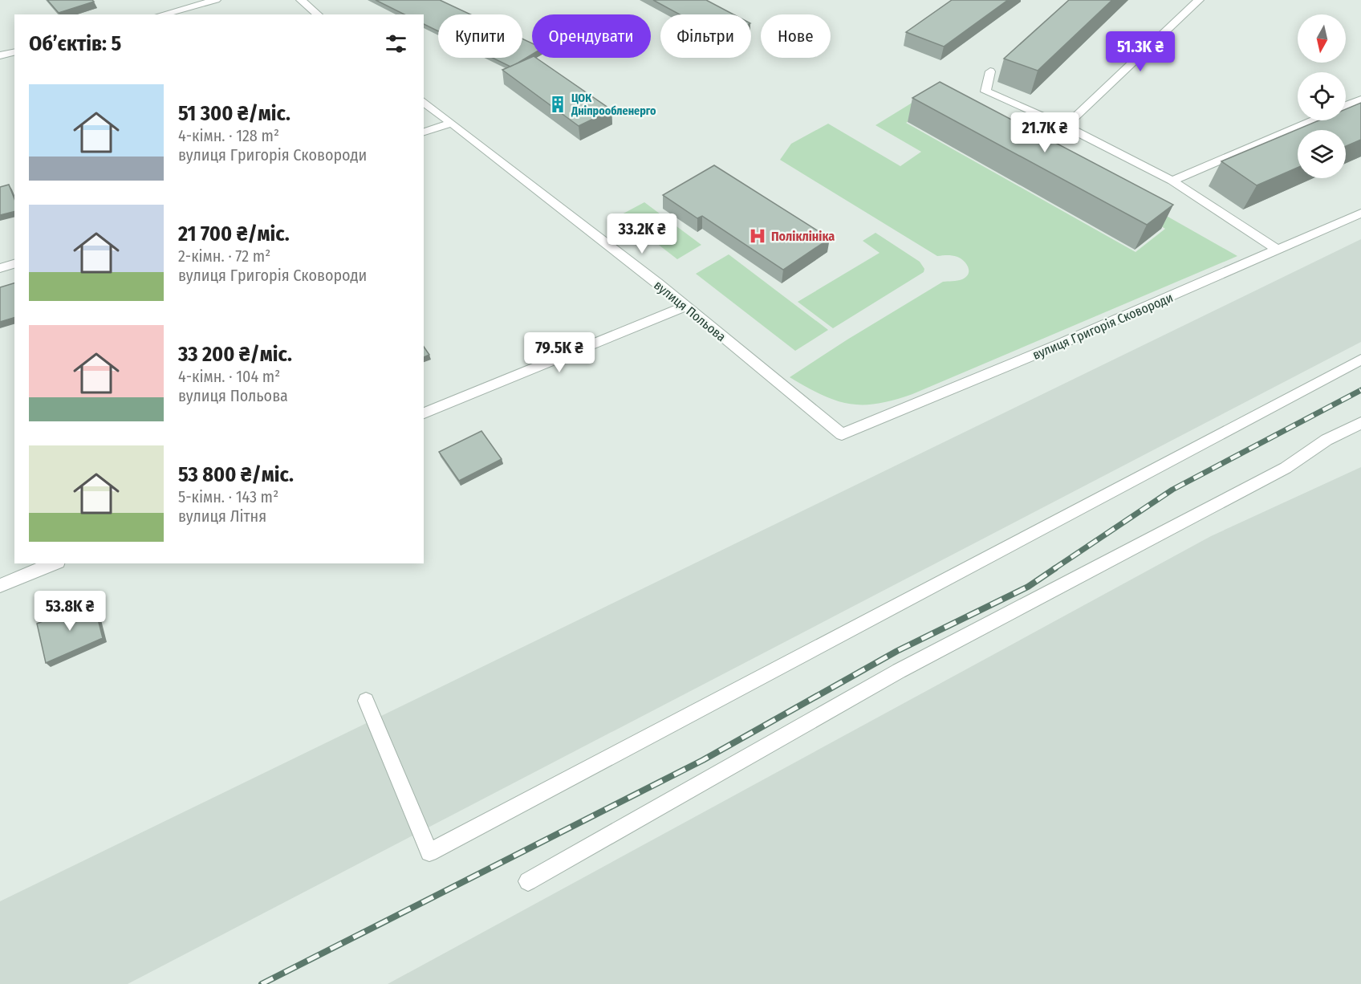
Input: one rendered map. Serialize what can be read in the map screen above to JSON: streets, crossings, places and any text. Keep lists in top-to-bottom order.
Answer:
{
  "streets": {
    "street": ["вулиця Польова", "вулиця Григорія Сковороди"]
  },
  "crossings": [
    ["вулиця Польова", "вулиця Григорія Сковороди"]
  ],
  "places": {
    "building": ["ЦОК Дніпрообленерго"],
    "hospital": ["Поліклініка"]
  },
  "north": "bottom",
  "page": {
    "chip": [
      "Купити",
      "Орендувати",
      "Фільтри",
      "Нове"
    ],
    "heading": "Об’єктів: 5",
    "price": [
      "51.3K ₴",
      "21.7K ₴",
      "33.2K ₴",
      "79.5K ₴",
      "53.8K ₴"
    ],
    "list": [
      {
        "name": "51 300 ₴/міс.",
        "note": "4-кімн. · 128 m² · вулиця Григорія Сковороди"
      },
      {
        "name": "21 700 ₴/міс.",
        "note": "2-кімн. · 72 m² · вулиця Григорія Сковороди"
      },
      {
        "name": "33 200 ₴/міс.",
        "note": "4-кімн. · 104 m² · вулиця Польова"
      },
      {
        "name": "53 800 ₴/міс.",
        "note": "5-кімн. · 143 m² · вулиця Літня"
      }
    ]
  }
}
